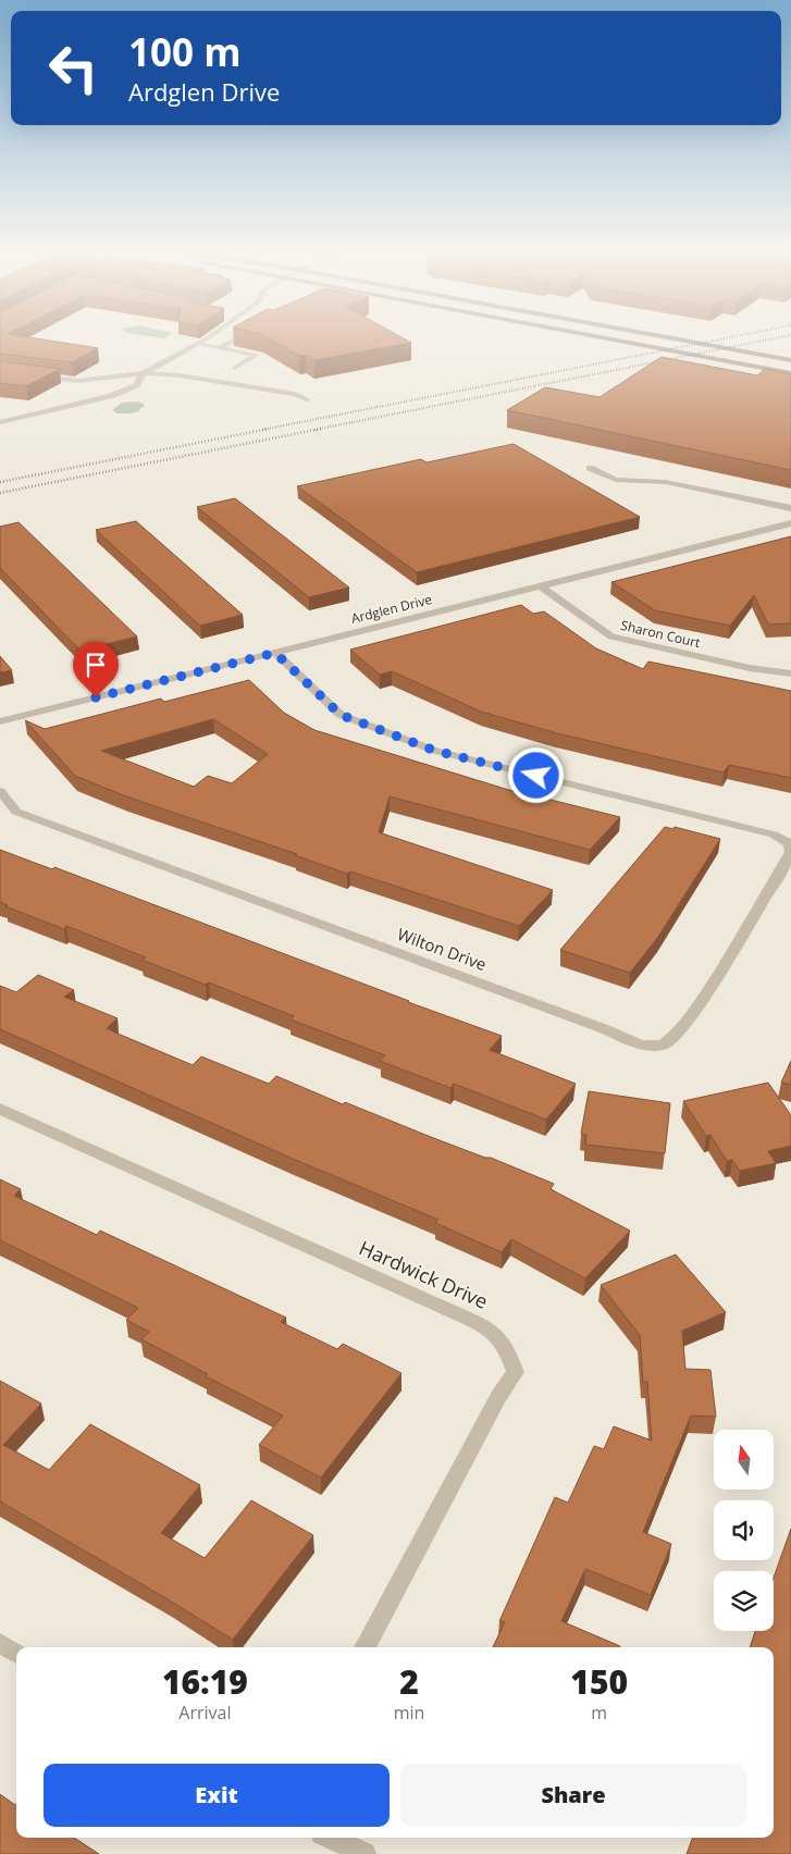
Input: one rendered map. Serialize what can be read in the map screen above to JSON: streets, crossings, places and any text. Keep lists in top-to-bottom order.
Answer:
{
  "streets": {
    "street": [
      "Ardglen Drive",
      "Sharon Court",
      "Wilton Drive",
      "Hardwick Drive"
    ]
  },
  "crossings": [
    ["Ardglen Drive", "Sharon Court"],
    ["Ardglen Drive", "Wilton Drive"]
  ],
  "north": "top",
  "page": {
    "turn": ["100 m", "Ardglen Drive"],
    "eta": [
      "16:19",
      "Arrival",
      "2",
      "min",
      "150",
      "m"
    ],
    "buttons": ["Exit", "Share"]
  }
}
